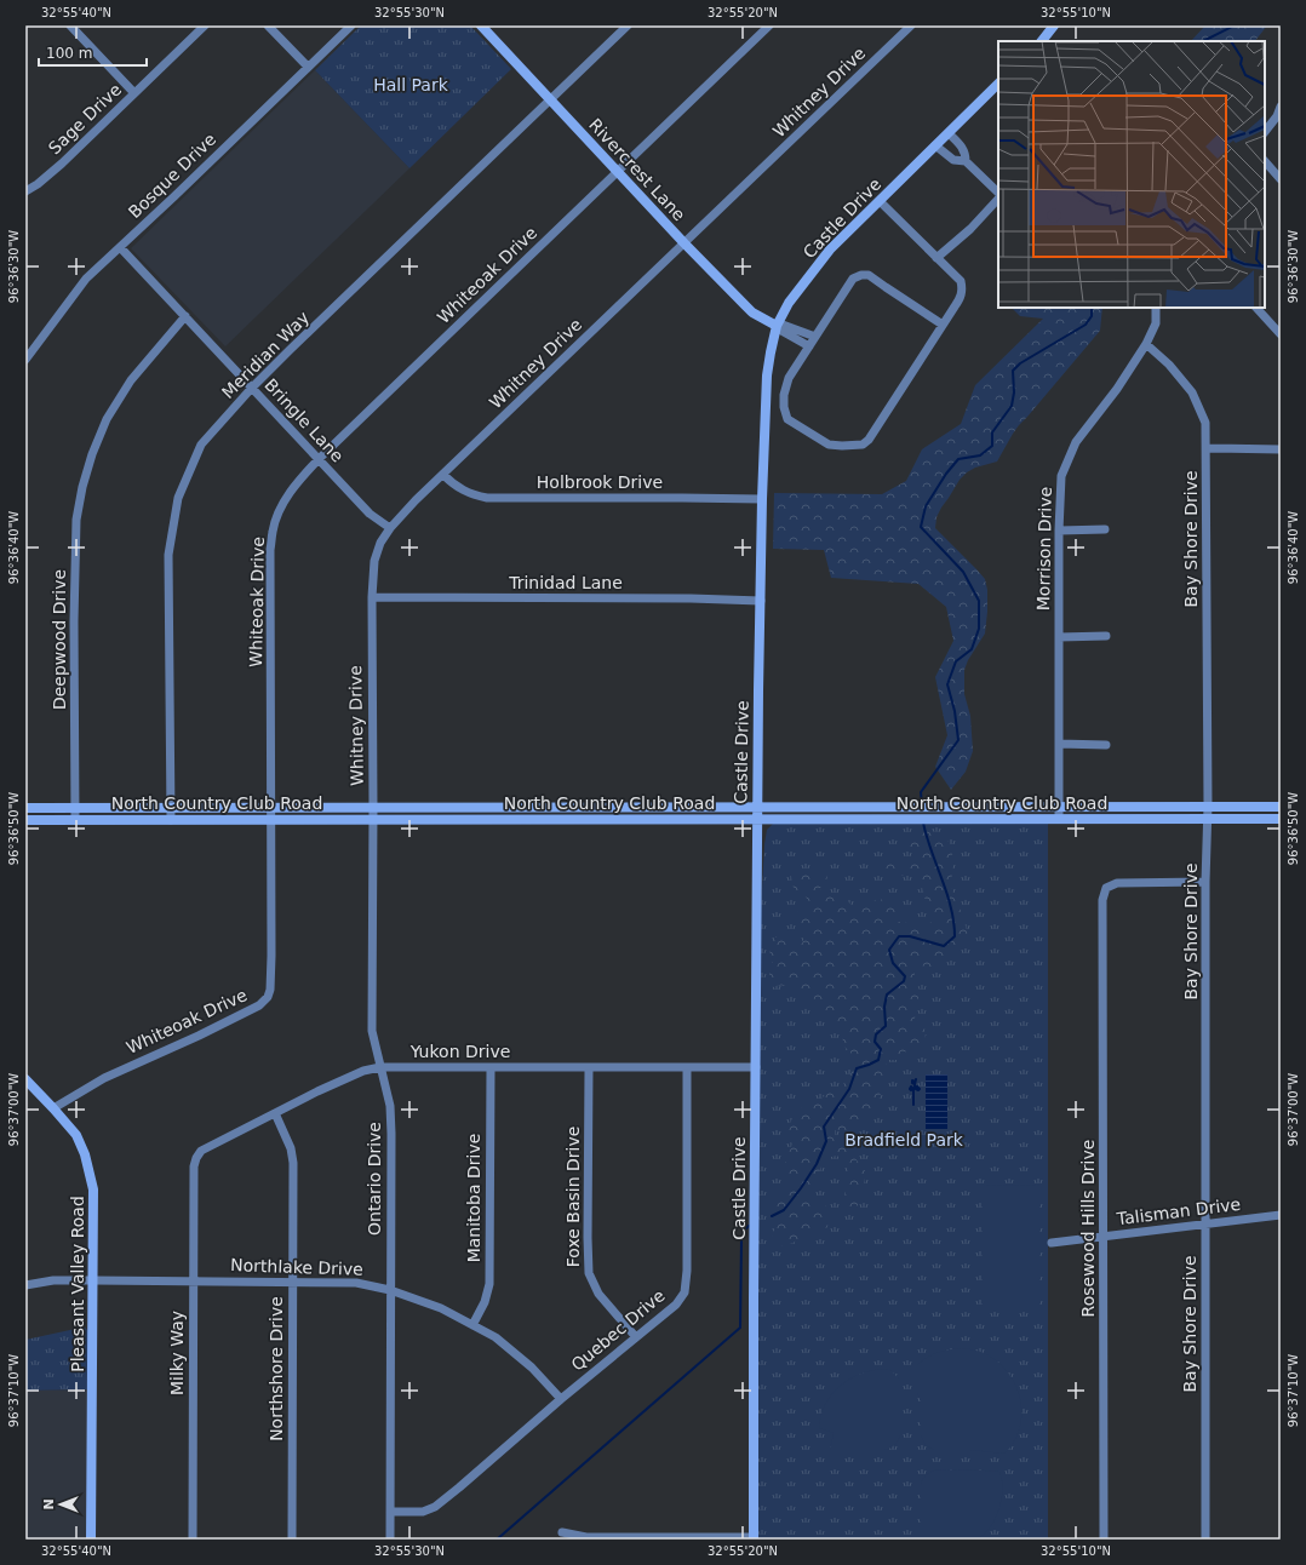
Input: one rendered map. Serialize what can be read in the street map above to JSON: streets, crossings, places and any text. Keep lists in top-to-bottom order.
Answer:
{
  "streets": {
    "main road": [
      "Rivercrest Lane",
      "Castle Drive",
      "North Country Club Road",
      "Pleasant Valley Road"
    ],
    "street": [
      "Whitney Drive",
      "Sage Drive",
      "Bosque Drive",
      "Whiteoak Drive",
      "Meridian Way",
      "Bringle Lane",
      "Holbrook Drive",
      "Bay Shore Drive",
      "Morrison Drive",
      "Trinidad Lane",
      "Deepwood Drive",
      "Yukon Drive",
      "Ontario Drive",
      "Foxe Basin Drive",
      "Manitoba Drive",
      "Talisman Drive",
      "Rosewood Hills Drive",
      "Northlake Drive",
      "Quebec Drive",
      "Milky Way",
      "Northshore Drive"
    ]
  },
  "crossings": [
    ["Whitney Drive", "Rivercrest Lane"],
    ["Whitney Drive", "Bringle Lane"],
    ["Whitney Drive", "Holbrook Drive"],
    ["Whitney Drive", "Trinidad Lane"],
    ["Whitney Drive", "North Country Club Road"],
    ["Whitney Drive", "Ontario Drive"],
    ["Rivercrest Lane", "Castle Drive"],
    ["Rivercrest Lane", "Whiteoak Drive"],
    ["Rivercrest Lane", "Meridian Way"],
    ["Bosque Drive", "Bringle Lane"],
    ["Castle Drive", "Holbrook Drive"],
    ["Castle Drive", "Trinidad Lane"],
    ["Castle Drive", "North Country Club Road"],
    ["Castle Drive", "Yukon Drive"],
    ["Whiteoak Drive", "Bringle Lane"],
    ["Whiteoak Drive", "North Country Club Road"],
    ["Whiteoak Drive", "Pleasant Valley Road"],
    ["Meridian Way", "Bringle Lane"],
    ["Meridian Way", "North Country Club Road"],
    ["Bringle Lane", "Deepwood Drive"],
    ["Bay Shore Drive", "Morrison Drive"],
    ["Bay Shore Drive", "North Country Club Road"],
    ["Bay Shore Drive", "Talisman Drive"],
    ["Bay Shore Drive", "Rosewood Hills Drive"],
    ["Morrison Drive", "North Country Club Road"],
    ["Deepwood Drive", "North Country Club Road"],
    ["North Country Club Road", "Ontario Drive"],
    ["Yukon Drive", "Ontario Drive"],
    ["Yukon Drive", "Foxe Basin Drive"],
    ["Yukon Drive", "Manitoba Drive"],
    ["Yukon Drive", "Quebec Drive"],
    ["Yukon Drive", "Milky Way"],
    ["Yukon Drive", "Northshore Drive"],
    ["Ontario Drive", "Northlake Drive"],
    ["Ontario Drive", "Quebec Drive"],
    ["Foxe Basin Drive", "Quebec Drive"],
    ["Manitoba Drive", "Northlake Drive"],
    ["Talisman Drive", "Rosewood Hills Drive"],
    ["Northlake Drive", "Pleasant Valley Road"],
    ["Northlake Drive", "Quebec Drive"],
    ["Northlake Drive", "Milky Way"],
    ["Northlake Drive", "Northshore Drive"]
  ],
  "parks": ["Hall Park", "Bradfield Park"],
  "scale_bar": "100 m",
  "north": "left",
  "coordinates": [
    "32°55'40\"N",
    "32°55'30\"N",
    "32°55'20\"N",
    "32°55'10\"N",
    "96°36'30\"W",
    "96°36'40\"W",
    "96°36'50\"W",
    "96°37'00\"W",
    "96°37'10\"W"
  ]
}
